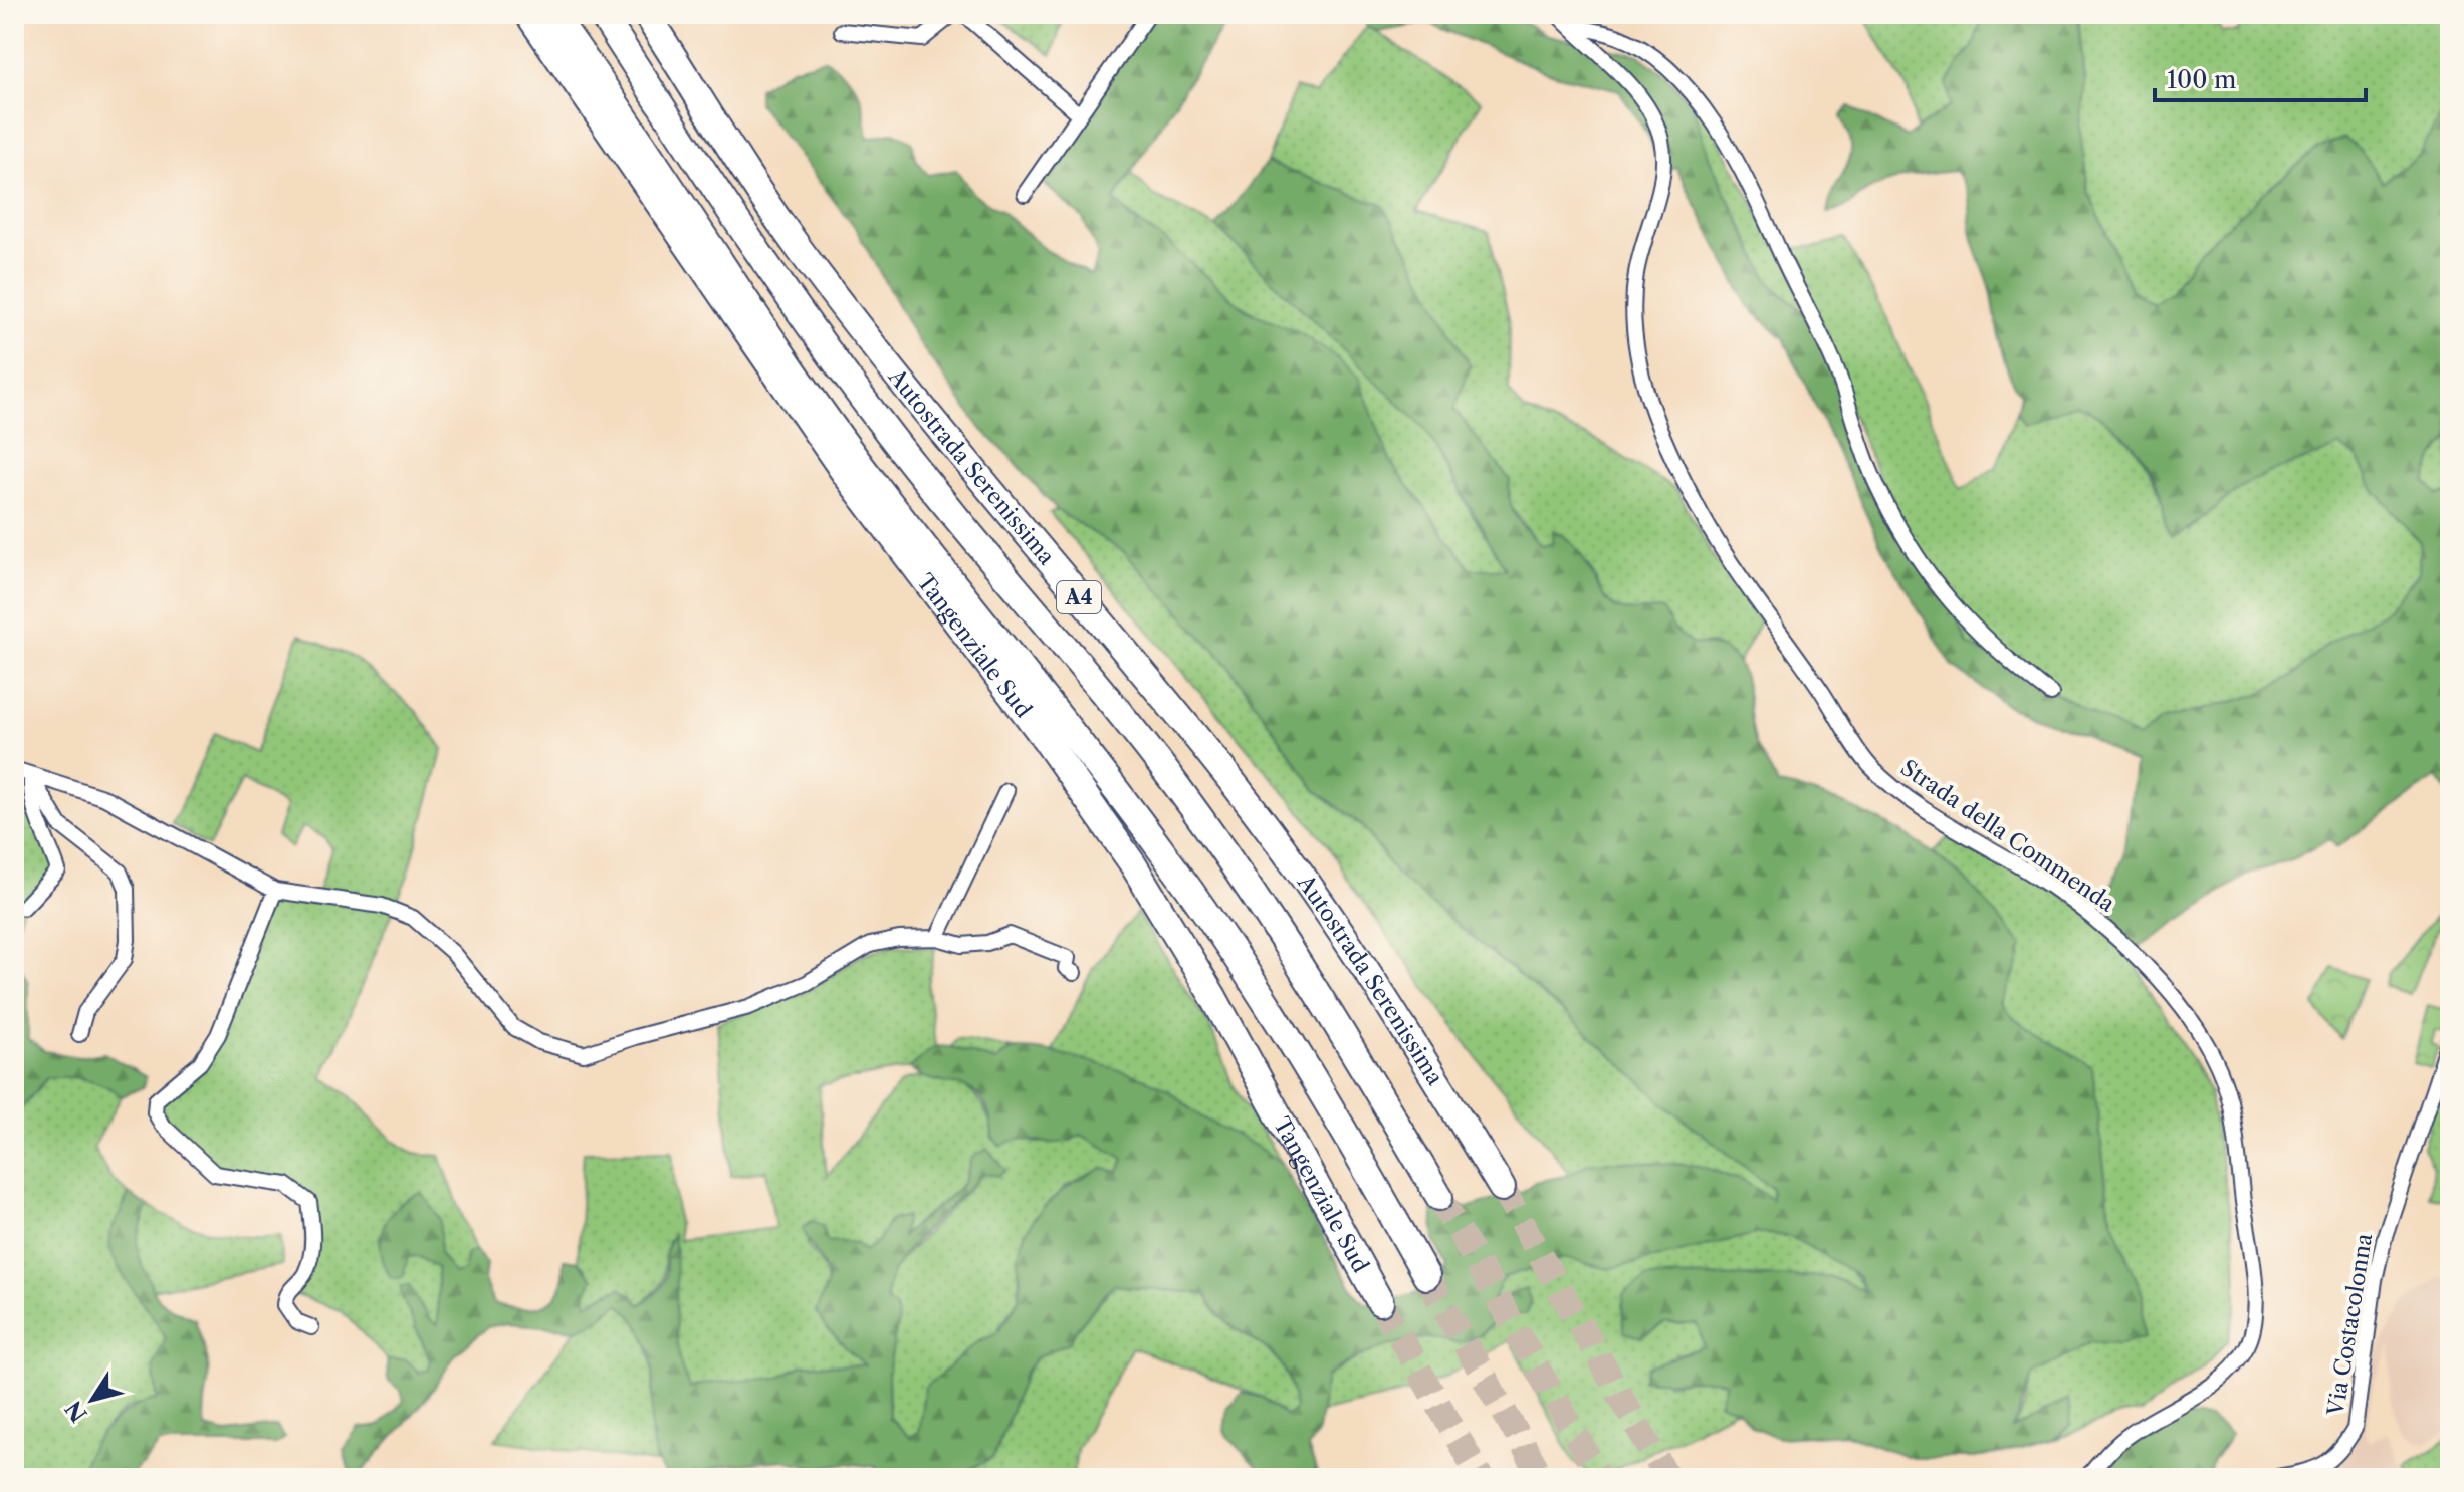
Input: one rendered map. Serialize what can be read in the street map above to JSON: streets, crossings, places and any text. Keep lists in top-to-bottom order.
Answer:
{
  "streets": {
    "highway": ["Autostrada Serenissima", "A4", "Tangenziale Sud"],
    "street": ["Strada della Commenda", "Via Costacolonna"]
  },
  "scale_bar": "100 m",
  "north": "bottom left"
}
